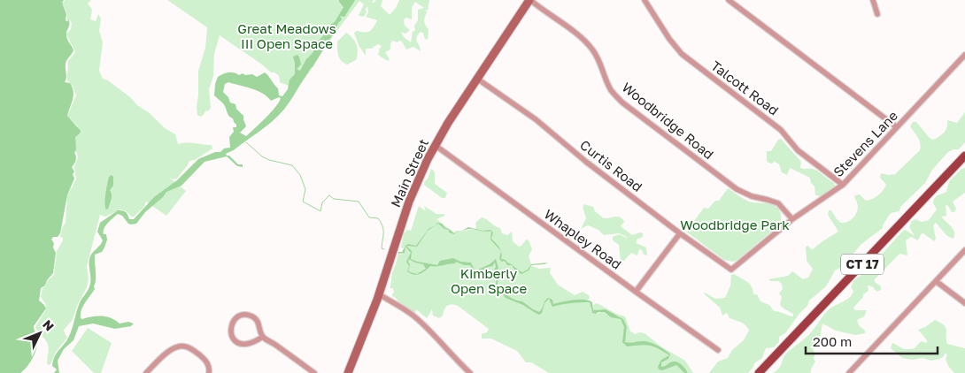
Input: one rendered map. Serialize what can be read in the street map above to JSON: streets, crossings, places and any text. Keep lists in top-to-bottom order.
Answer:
{
  "streets": {
    "main road": ["Main Street", "CT 17"],
    "street": [
      "Talcott Road",
      "Woodbridge Road",
      "Stevens Lane",
      "Curtis Road",
      "Whapley Road"
    ]
  },
  "crossings": [
    ["Talcott Road", "Stevens Lane"],
    ["Woodbridge Road", "Stevens Lane"],
    ["Woodbridge Road", "Main Street"],
    ["Stevens Lane", "Curtis Road"],
    ["Curtis Road", "Main Street"],
    ["Main Street", "Whapley Road"]
  ],
  "parks": ["Great Meadows III Open Space", "Woodbridge Park", "Kimberly Open Space"],
  "scale_bar": "200 m",
  "north": "top right"
}
